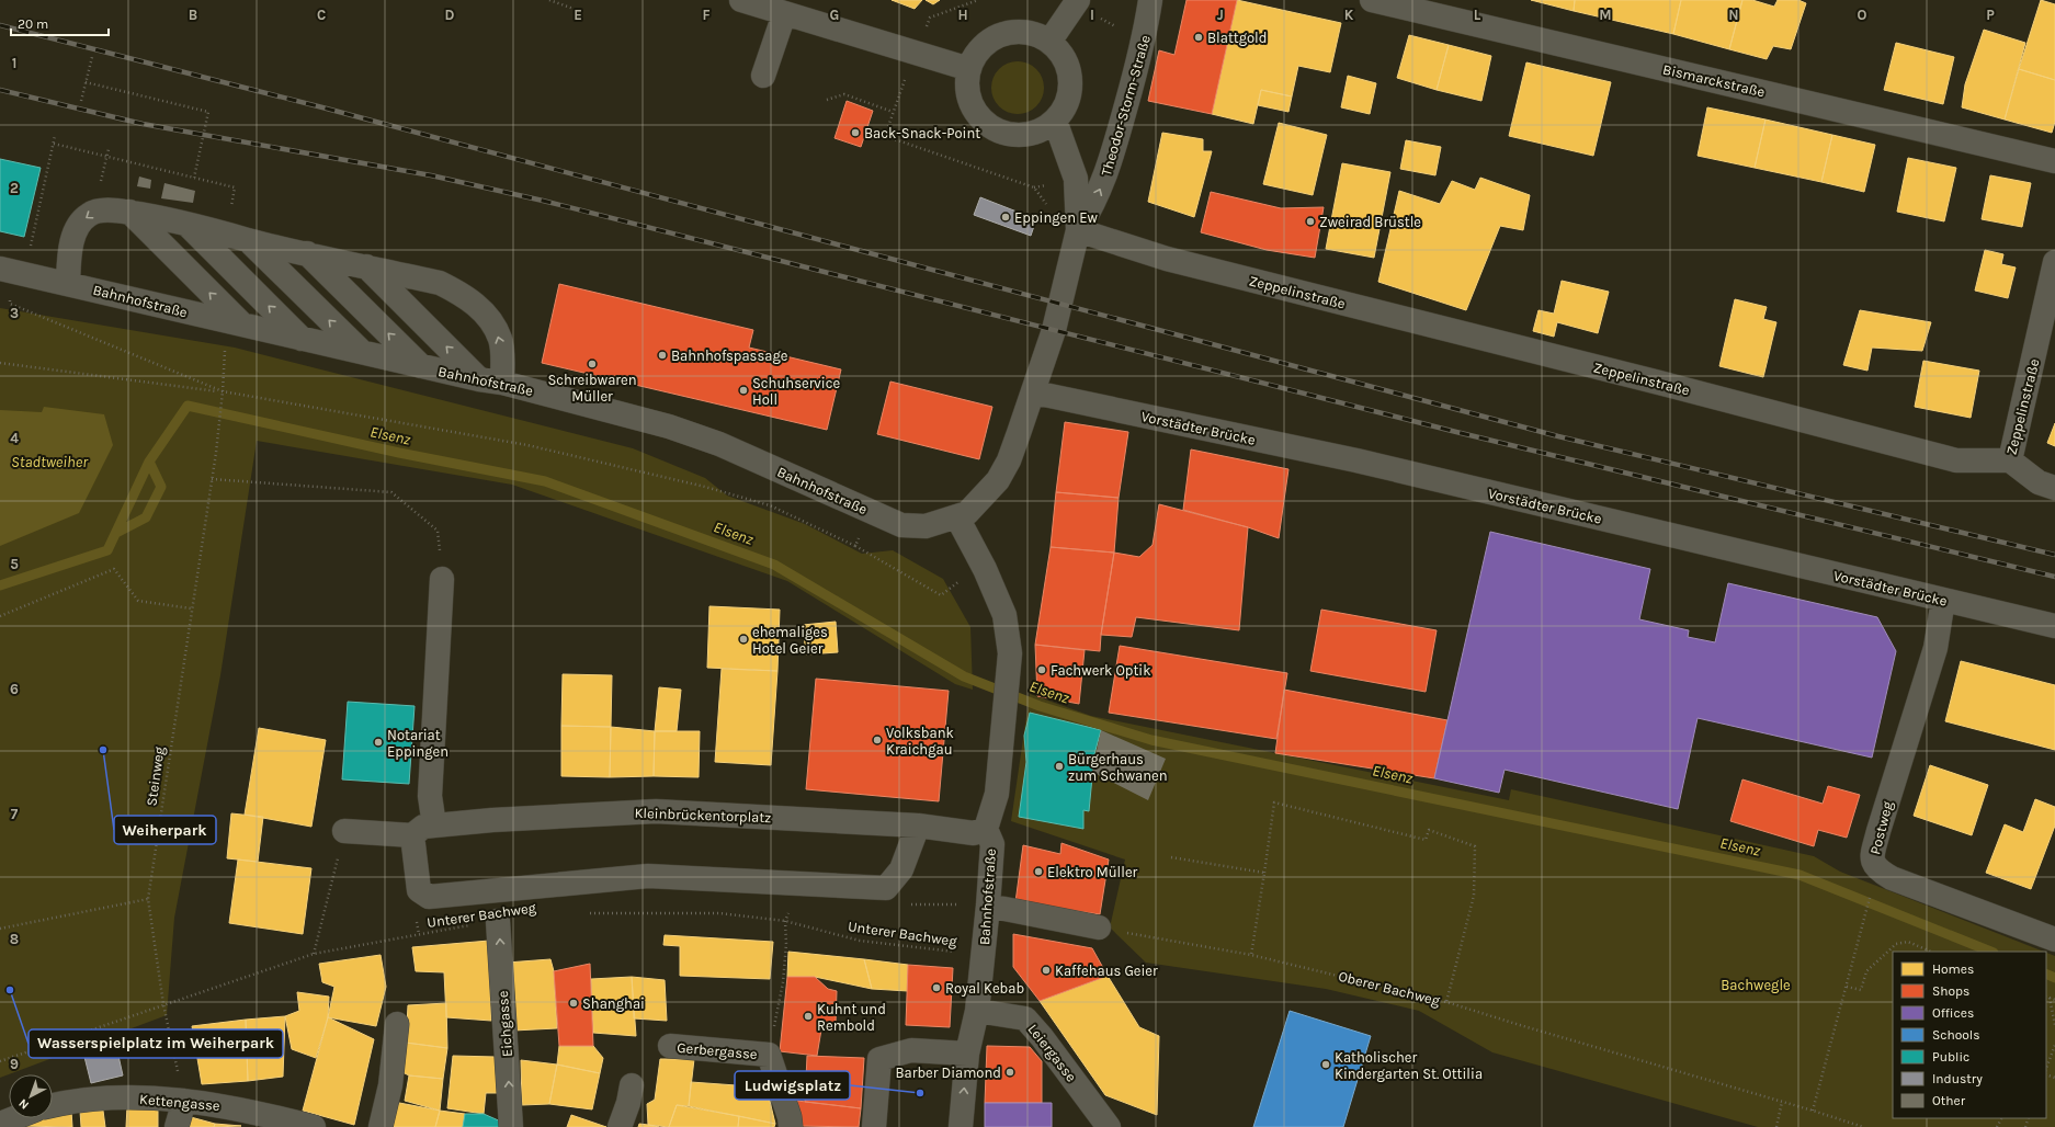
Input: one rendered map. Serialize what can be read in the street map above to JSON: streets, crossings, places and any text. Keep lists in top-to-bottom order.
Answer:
{
  "streets": {
    "street": [
      "Bismarckstraße",
      "Theodor-Storm-Straße",
      "Zeppelinstraße",
      "Bahnhofstraße",
      "Vorstädter Brücke",
      "Kleinbrückentorplatz",
      "Postweg",
      "Eichgasse",
      "Gerbergasse",
      "Leiergasse",
      "Kettengasse"
    ],
    "path": ["Steinweg", "Unterer Bachweg", "Oberer Bachweg"]
  },
  "crossings": [
    ["Theodor-Storm-Straße", "Zeppelinstraße"],
    ["Theodor-Storm-Straße", "Bahnhofstraße"],
    ["Theodor-Storm-Straße", "Vorstädter Brücke"],
    ["Bahnhofstraße", "Vorstädter Brücke"],
    ["Bahnhofstraße", "Steinweg"],
    ["Bahnhofstraße", "Kleinbrückentorplatz"],
    ["Bahnhofstraße", "Unterer Bachweg"],
    ["Bahnhofstraße", "Leiergasse"],
    ["Vorstädter Brücke", "Postweg"],
    ["Steinweg", "Unterer Bachweg"],
    ["Steinweg", "Kettengasse"],
    ["Unterer Bachweg", "Eichgasse"]
  ],
  "one_way": ["Theodor-Storm-Straße"],
  "water": ["Elsenz", "Stadtweiher"],
  "parks": ["Bachwegle"],
  "places": [
    "Blattgold",
    "Back-Snack-Point",
    "Eppingen Ew",
    "Zweirad Brüstle",
    "Bahnhofspassage",
    "Schreibwaren Müller",
    "Schuhservice Holl",
    "ehemaliges Hotel Geier",
    "Fachwerk Optik",
    "Volksbank Kraichgau",
    "Notariat Eppingen",
    "Weiherpark",
    "Bürgerhaus zum Schwanen",
    "Elektro Müller",
    "Kaffehaus Geier",
    "Royal Kebab",
    "Wasserspielplatz im Weiherpark",
    "Shanghai",
    "Kuhnt und Rembold",
    "Katholischer Kindergarten St. Ottilia",
    "Barber Diamond",
    "Ludwigsplatz"
  ],
  "legend": [
    "Homes",
    "Shops",
    "Offices",
    "Schools",
    "Public",
    "Industry",
    "Other"
  ],
  "scale_bar": "20 m",
  "north": "bottom left",
  "grid": {
    "columns": [
      "B",
      "C",
      "D",
      "E",
      "F",
      "G",
      "H",
      "I",
      "J",
      "K",
      "L",
      "M",
      "N",
      "O",
      "P"
    ],
    "rows": [
      "1",
      "2",
      "3",
      "4",
      "5",
      "6",
      "7",
      "8",
      "9"
    ]
  }
}
